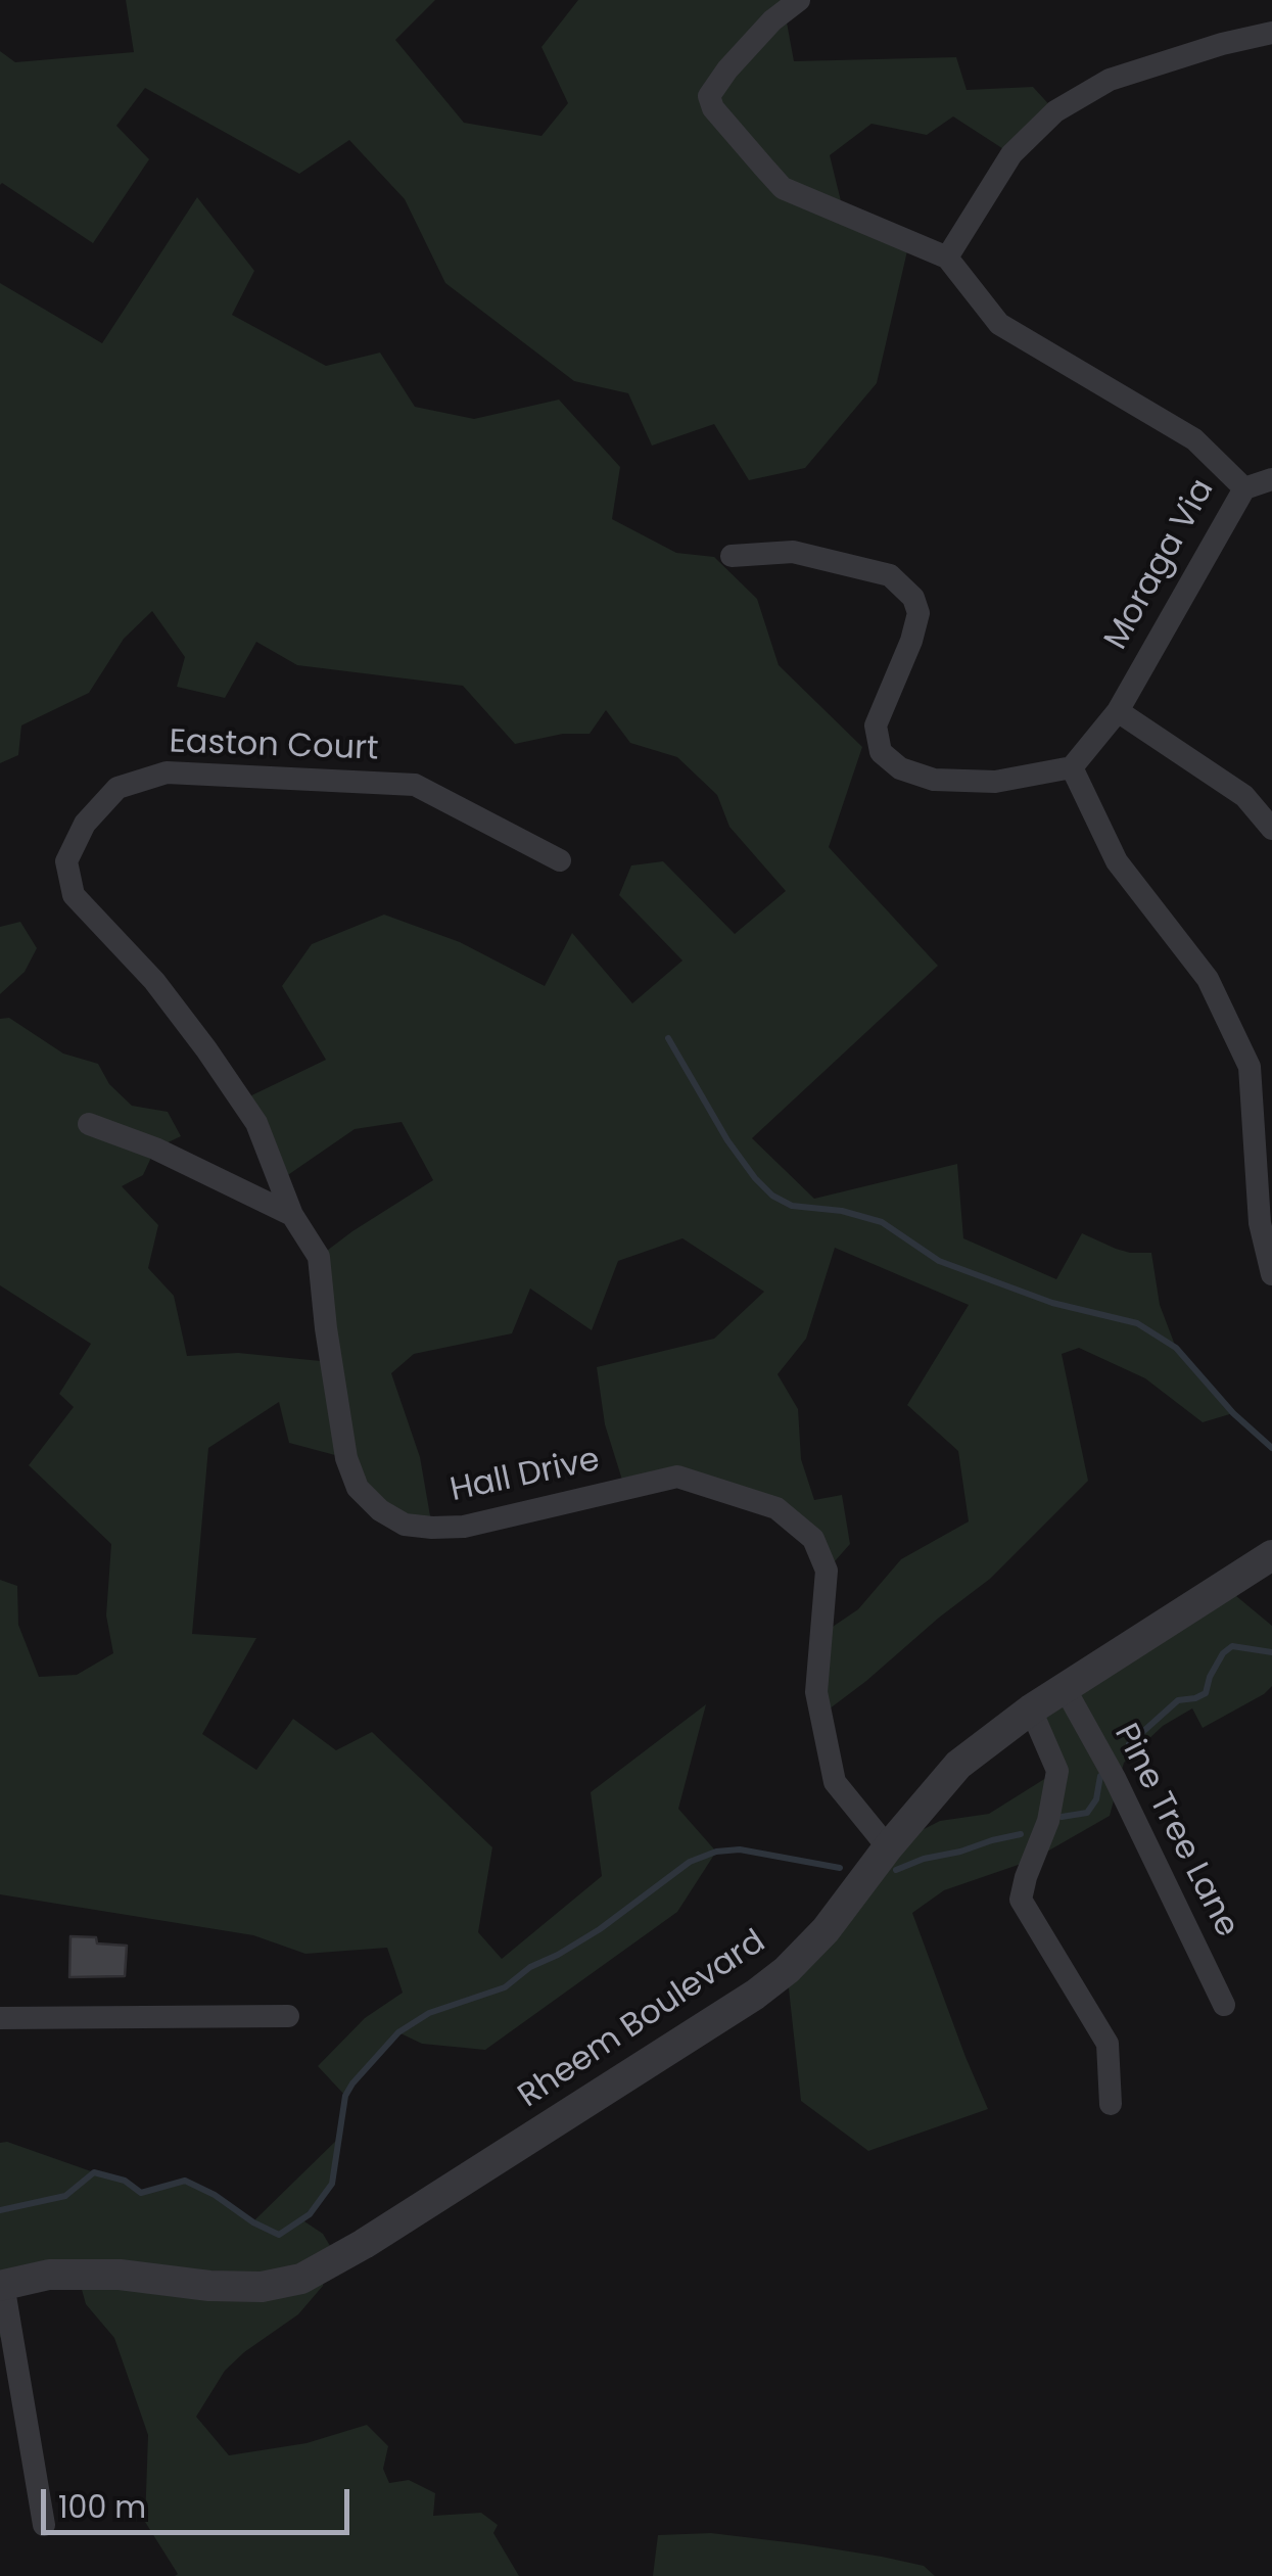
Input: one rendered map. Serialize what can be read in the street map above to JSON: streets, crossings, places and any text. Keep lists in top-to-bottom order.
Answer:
{
  "streets": {
    "street": [
      "Moraga Via",
      "Easton Court",
      "Hall Drive",
      "Pine Tree Lane",
      "Rheem Boulevard"
    ]
  },
  "crossings": [
    ["Easton Court", "Hall Drive"],
    ["Hall Drive", "Rheem Boulevard"],
    ["Pine Tree Lane", "Rheem Boulevard"]
  ],
  "scale_bar": "100 m"
}
